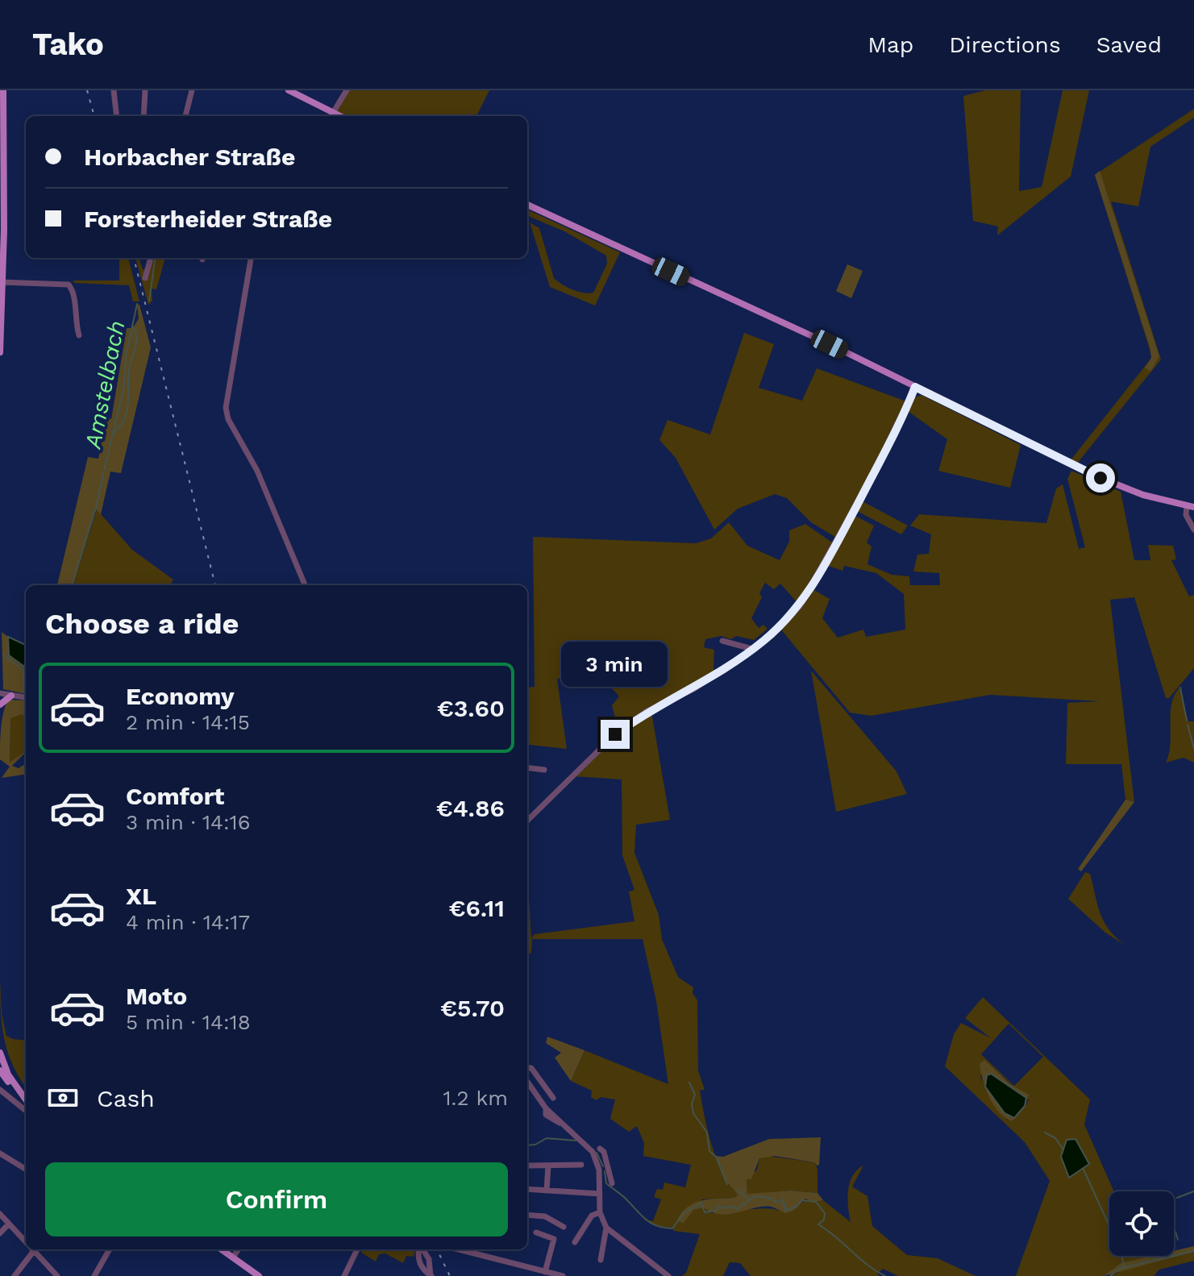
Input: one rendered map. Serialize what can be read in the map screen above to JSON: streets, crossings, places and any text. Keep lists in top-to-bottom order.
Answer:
{
  "water": ["Amstelbach"],
  "page": {
    "header": "Tako",
    "nav": ["Map", "Directions", "Saved"],
    "banner": ["Horbacher Straße", "Forsterheider Straße"],
    "heading": "Choose a ride",
    "bubble": "3 min",
    "list": [
      {
        "name": "Economy",
        "note": "2 min · 14:15",
        "value": "€3.60"
      },
      {
        "name": "Comfort",
        "note": "3 min · 14:16",
        "value": "€4.86"
      },
      {
        "name": "XL",
        "note": "4 min · 14:17",
        "value": "€6.11"
      },
      {
        "name": "Moto",
        "note": "5 min · 14:18",
        "value": "€5.70"
      }
    ],
    "pay": ["Cash", "1.2 km"],
    "buttons": "Confirm"
  }
}
